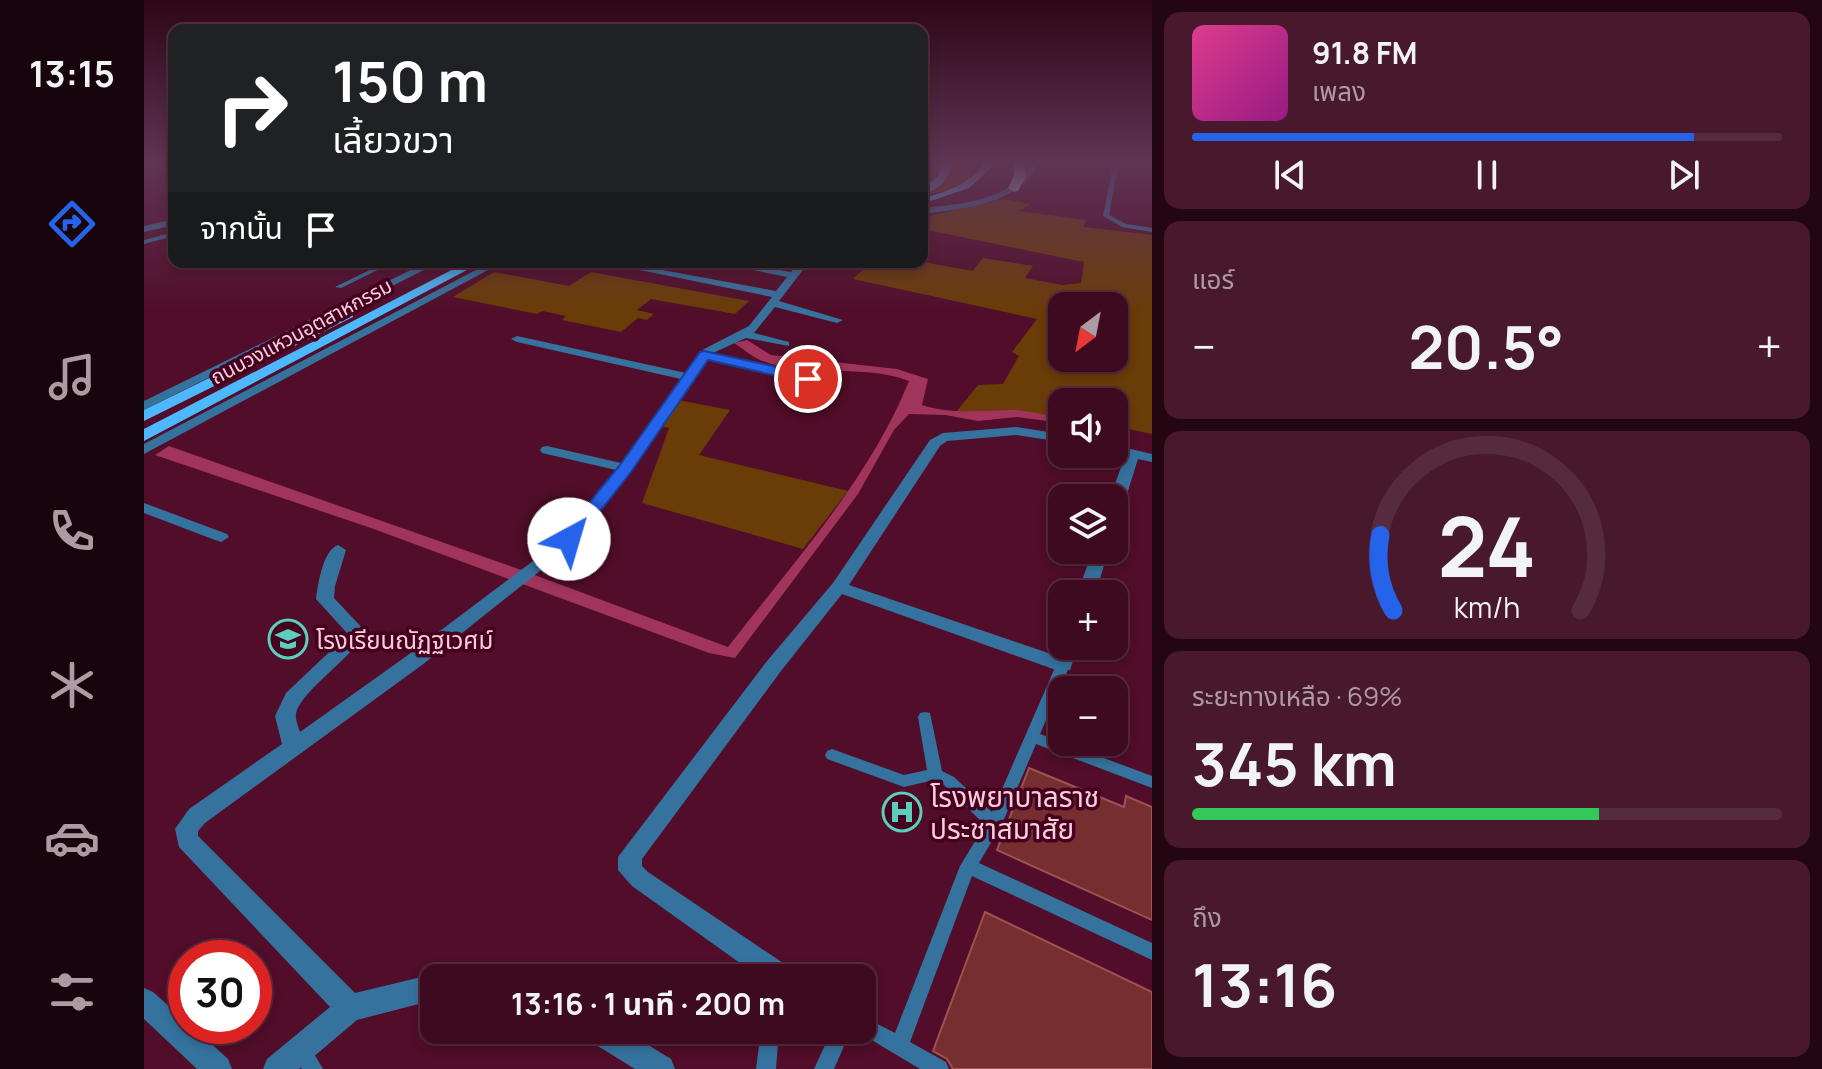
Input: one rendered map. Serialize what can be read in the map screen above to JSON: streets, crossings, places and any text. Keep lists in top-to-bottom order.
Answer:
{
  "streets": {
    "main road": ["ถนนวงแหวนอุตสาหกรรม"]
  },
  "places": {
    "school or university": ["โรงเรียนณัฏฐเวศม์"],
    "hospital": ["โรงพยาบาลราช ประชาสมาสัย"]
  },
  "north": "bottom left",
  "page": {
    "tabs": "13:15",
    "turn": ["150 m", "เลี้ยวขวา"],
    "song": ["91.8 FM", "เพลง"],
    "then": "จากนั้น",
    "tile": [
      "แอร์",
      ["ระยะทางเหลือ · 69%", "345 km"],
      ["ถึง", "13:16"]
    ],
    "map_buttons": ["+", "−"],
    "heat": ["−", "20.5°", "+"],
    "limit": "30",
    "trip": "13:16 · 1 นาที · 200 m",
    "gauge": ["24", "km/h"]
  }
}
